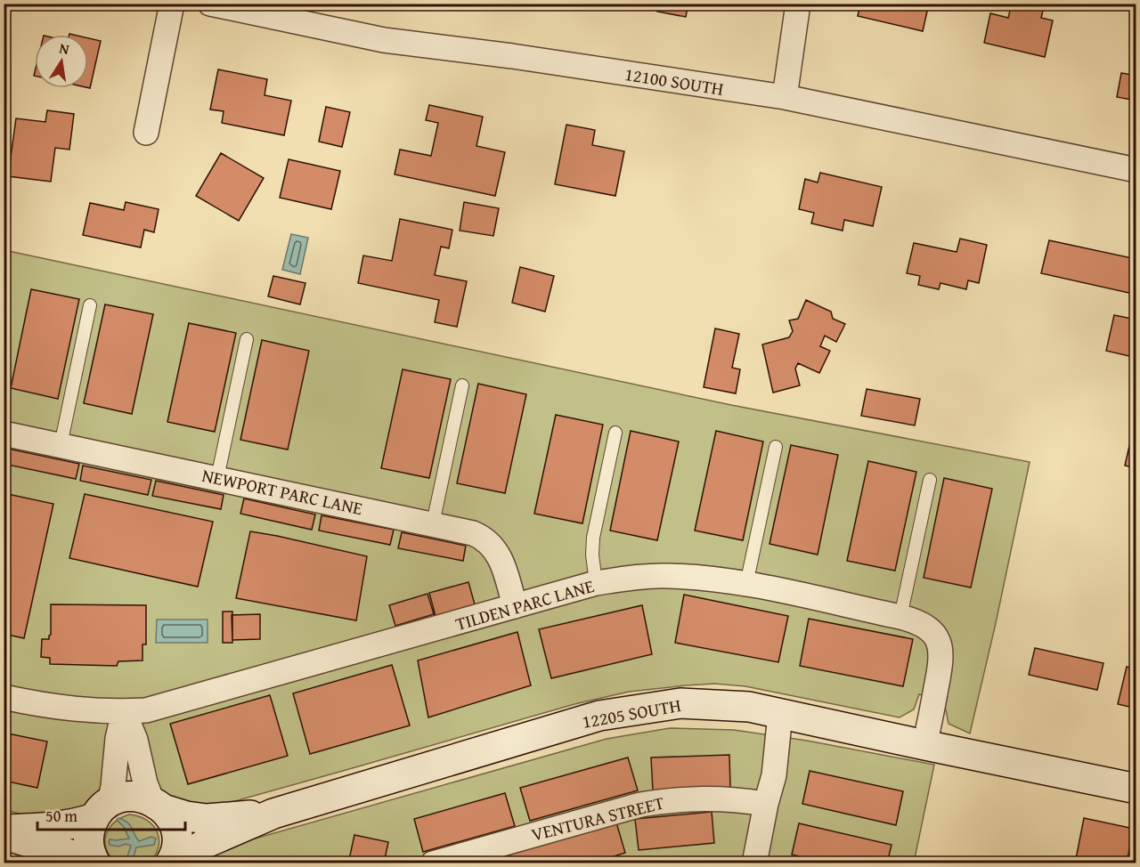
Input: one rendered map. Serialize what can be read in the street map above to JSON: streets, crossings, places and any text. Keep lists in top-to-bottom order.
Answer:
{
  "streets": {
    "street": [
      "12100 SOUTH",
      "NEWPORT PARC LANE",
      "TILDEN PARC LANE",
      "12205 SOUTH",
      "VENTURA STREET"
    ]
  },
  "crossings": [
    ["NEWPORT PARC LANE", "TILDEN PARC LANE"],
    ["TILDEN PARC LANE", "12205 SOUTH"]
  ],
  "scale_bar": "50 m",
  "north": "top"
}
